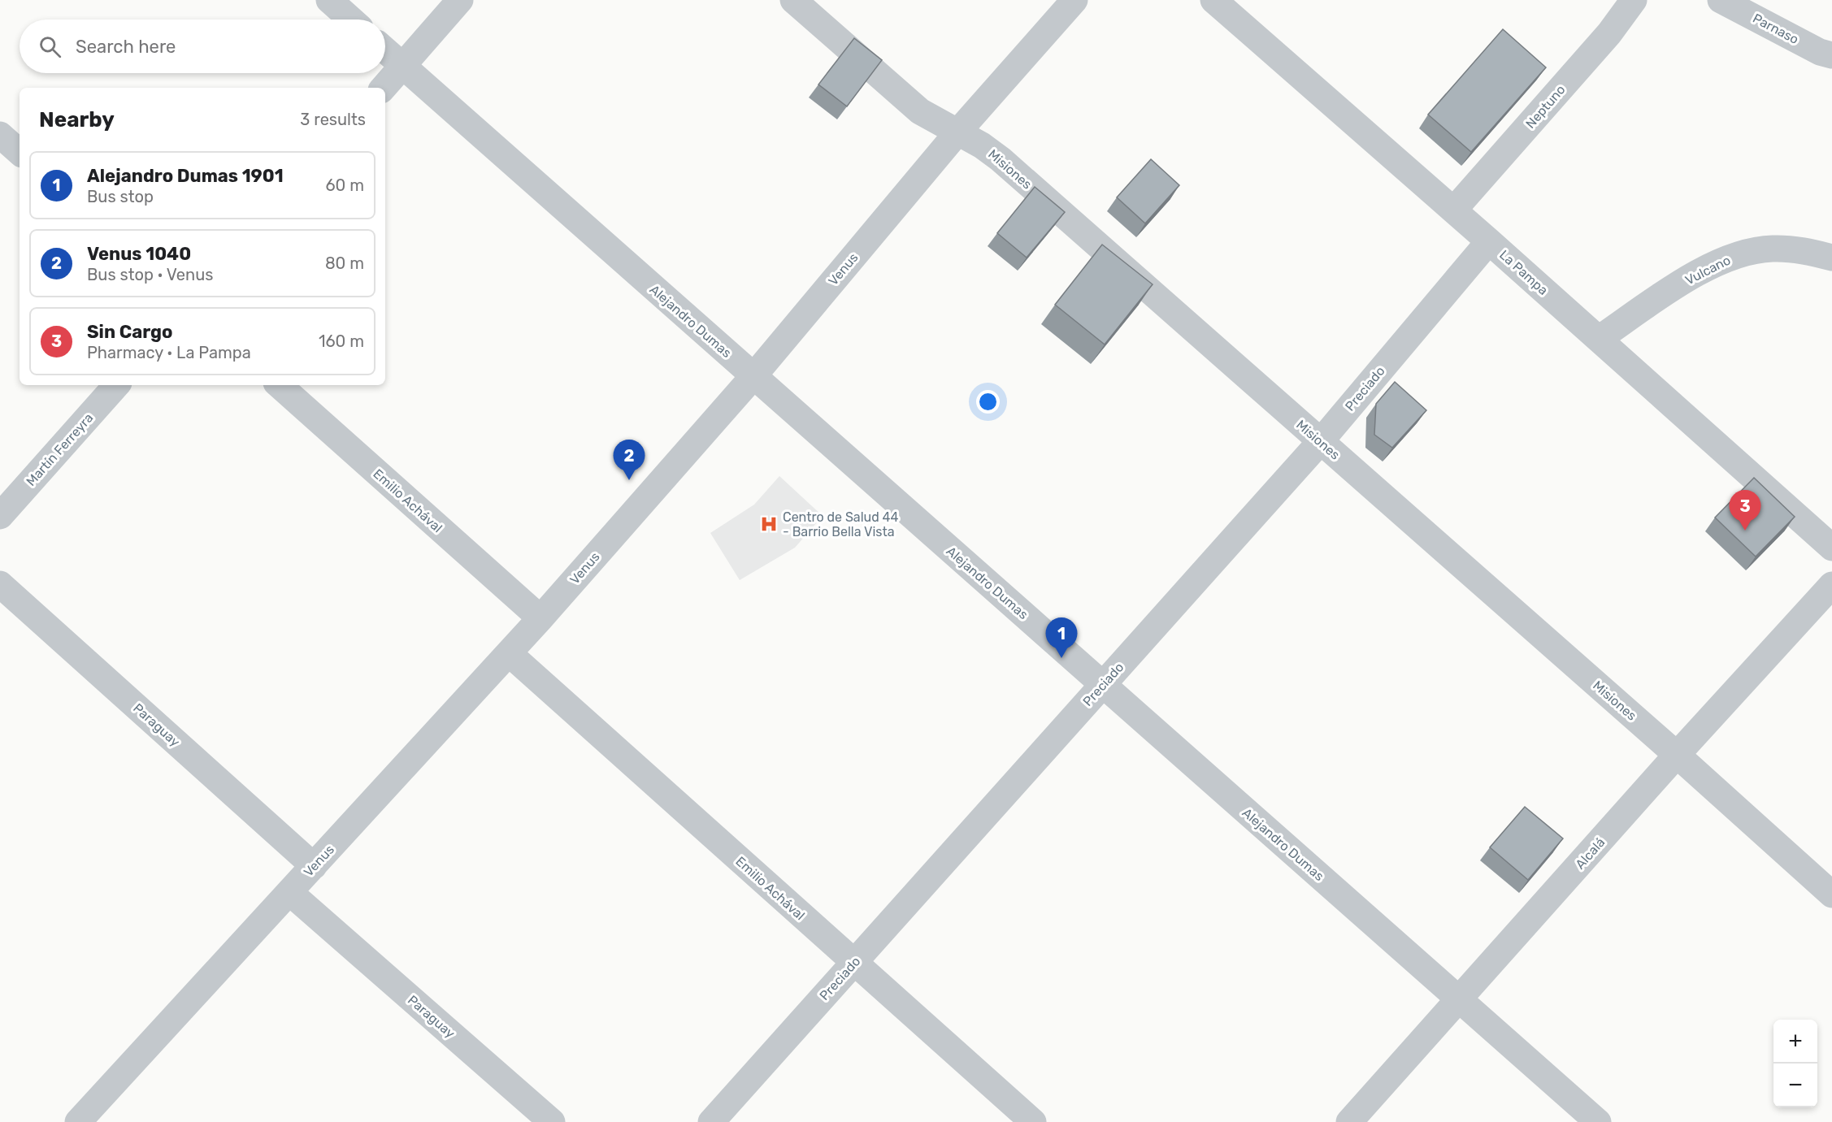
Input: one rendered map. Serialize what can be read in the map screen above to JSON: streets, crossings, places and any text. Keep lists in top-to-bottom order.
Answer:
{
  "streets": {
    "street": [
      "Parnaso",
      "Neptuno",
      "Misiones",
      "Venus",
      "Vulcano",
      "La Pampa",
      "Alejandro Dumas",
      "Preciado",
      "Martín Ferreyra",
      "Emilio Achával",
      "Paraguay",
      "Alcalá"
    ]
  },
  "crossings": [
    ["Neptuno", "La Pampa"],
    ["Misiones", "Venus"],
    ["Misiones", "Preciado"],
    ["Misiones", "Alcalá"],
    ["Venus", "Alejandro Dumas"],
    ["Venus", "Emilio Achával"],
    ["Venus", "Paraguay"],
    ["Vulcano", "La Pampa"],
    ["La Pampa", "Preciado"],
    ["Alejandro Dumas", "Preciado"],
    ["Alejandro Dumas", "Alcalá"],
    ["Preciado", "Emilio Achával"]
  ],
  "places": {
    "hospital": ["Centro de Salud 44 - Barrio Bella Vista"]
  },
  "page": {
    "search": "Search here",
    "heading": ["Nearby", "3 results"],
    "list": [
      {
        "mark": "1",
        "name": "Alejandro Dumas 1901",
        "note": "Bus stop",
        "value": "60 m"
      },
      {
        "mark": "2",
        "name": "Venus 1040",
        "note": "Bus stop · Venus",
        "value": "80 m"
      },
      {
        "mark": "3",
        "name": "Sin Cargo",
        "note": "Pharmacy · La Pampa",
        "value": "160 m"
      }
    ],
    "pins": ["2", "3", "1"],
    "map_buttons": ["+", "−"]
  }
}
